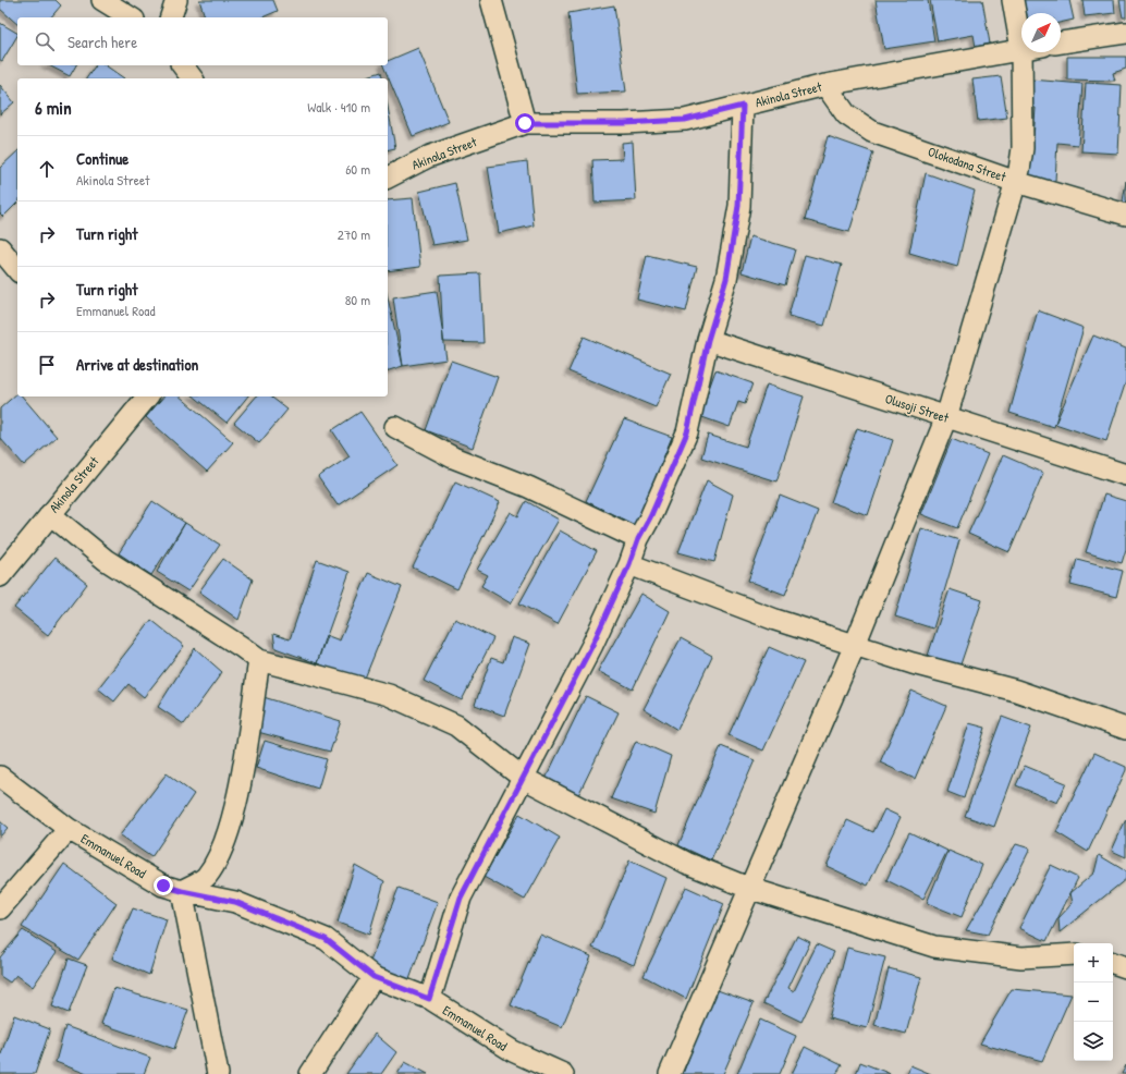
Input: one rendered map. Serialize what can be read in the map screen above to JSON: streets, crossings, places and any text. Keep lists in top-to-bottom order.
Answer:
{
  "streets": {
    "street": [
      "Akinola Street",
      "Olokodana Street",
      "Olusoji Street",
      "Emmanuel Road"
    ]
  },
  "crossings": [
    ["Akinola Street", "Olokodana Street"]
  ],
  "north": "top right",
  "page": {
    "search": "Search here",
    "heading": ["6 min", "Walk · 410 m"],
    "list": [
      ["Continue", "Akinola Street", "60 m"],
      ["Turn right", "270 m"],
      ["Turn right", "Emmanuel Road", "80 m"],
      "Arrive at destination"
    ],
    "map_buttons": ["+", "−"]
  }
}
